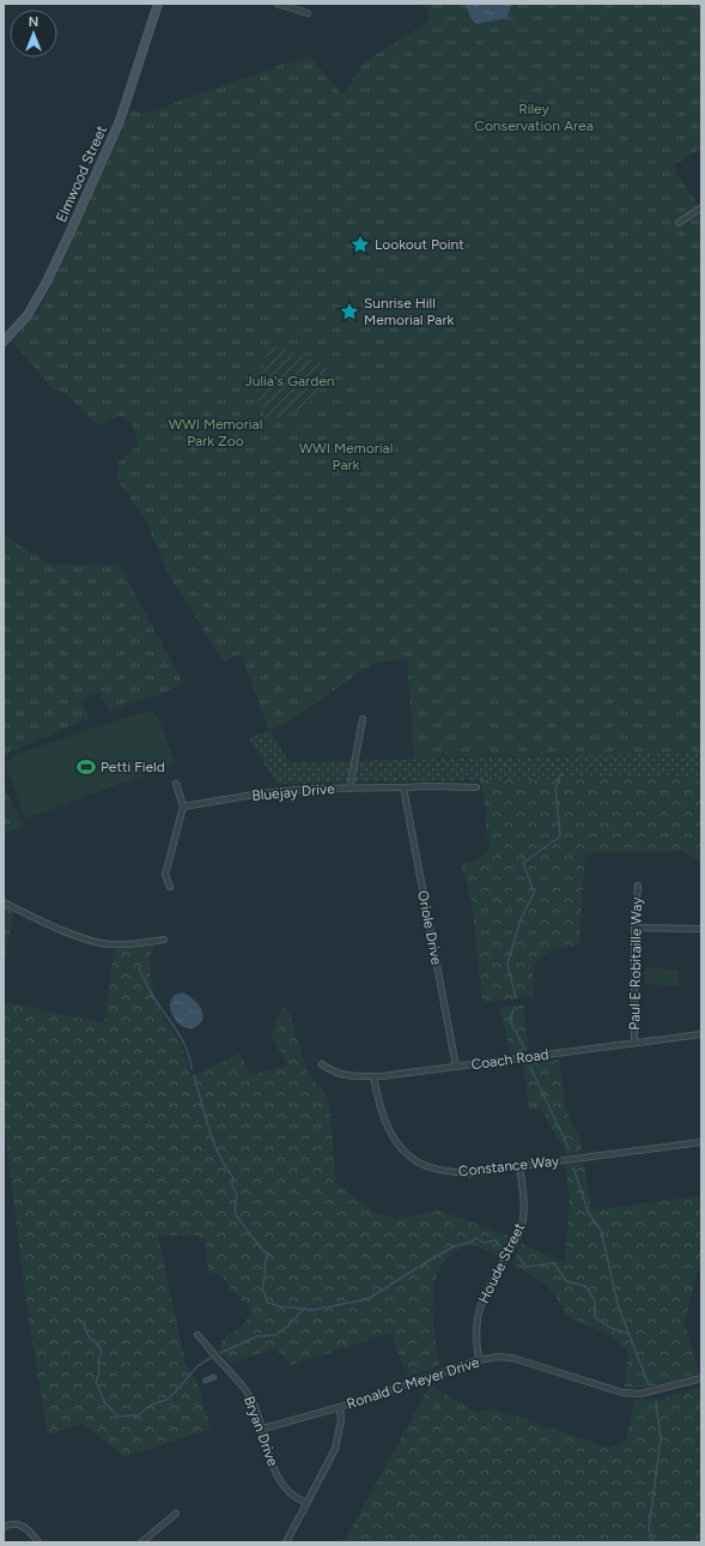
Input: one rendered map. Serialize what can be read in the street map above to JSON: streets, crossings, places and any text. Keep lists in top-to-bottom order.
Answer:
{
  "streets": {
    "main road": ["Elmwood Street"],
    "street": [
      "Bluejay Drive",
      "Oriole Drive",
      "Paul E Robitaille Way",
      "Coach Road",
      "Constance Way",
      "Houde Street",
      "Ronald C Meyer Drive",
      "Bryan Drive"
    ]
  },
  "crossings": [
    ["Bluejay Drive", "Oriole Drive"],
    ["Oriole Drive", "Coach Road"],
    ["Paul E Robitaille Way", "Coach Road"],
    ["Coach Road", "Constance Way"],
    ["Constance Way", "Houde Street"],
    ["Houde Street", "Ronald C Meyer Drive"],
    ["Ronald C Meyer Drive", "Bryan Drive"]
  ],
  "parks": [
    "Riley Conservation Area",
    "Julia's Garden",
    "WWI Memorial Park Zoo",
    "WWI Memorial Park"
  ],
  "places": {
    "place": ["Lookout Point", "Sunrise Hill Memorial Park"],
    "sports": ["Petti Field"]
  },
  "north": "top"
}
